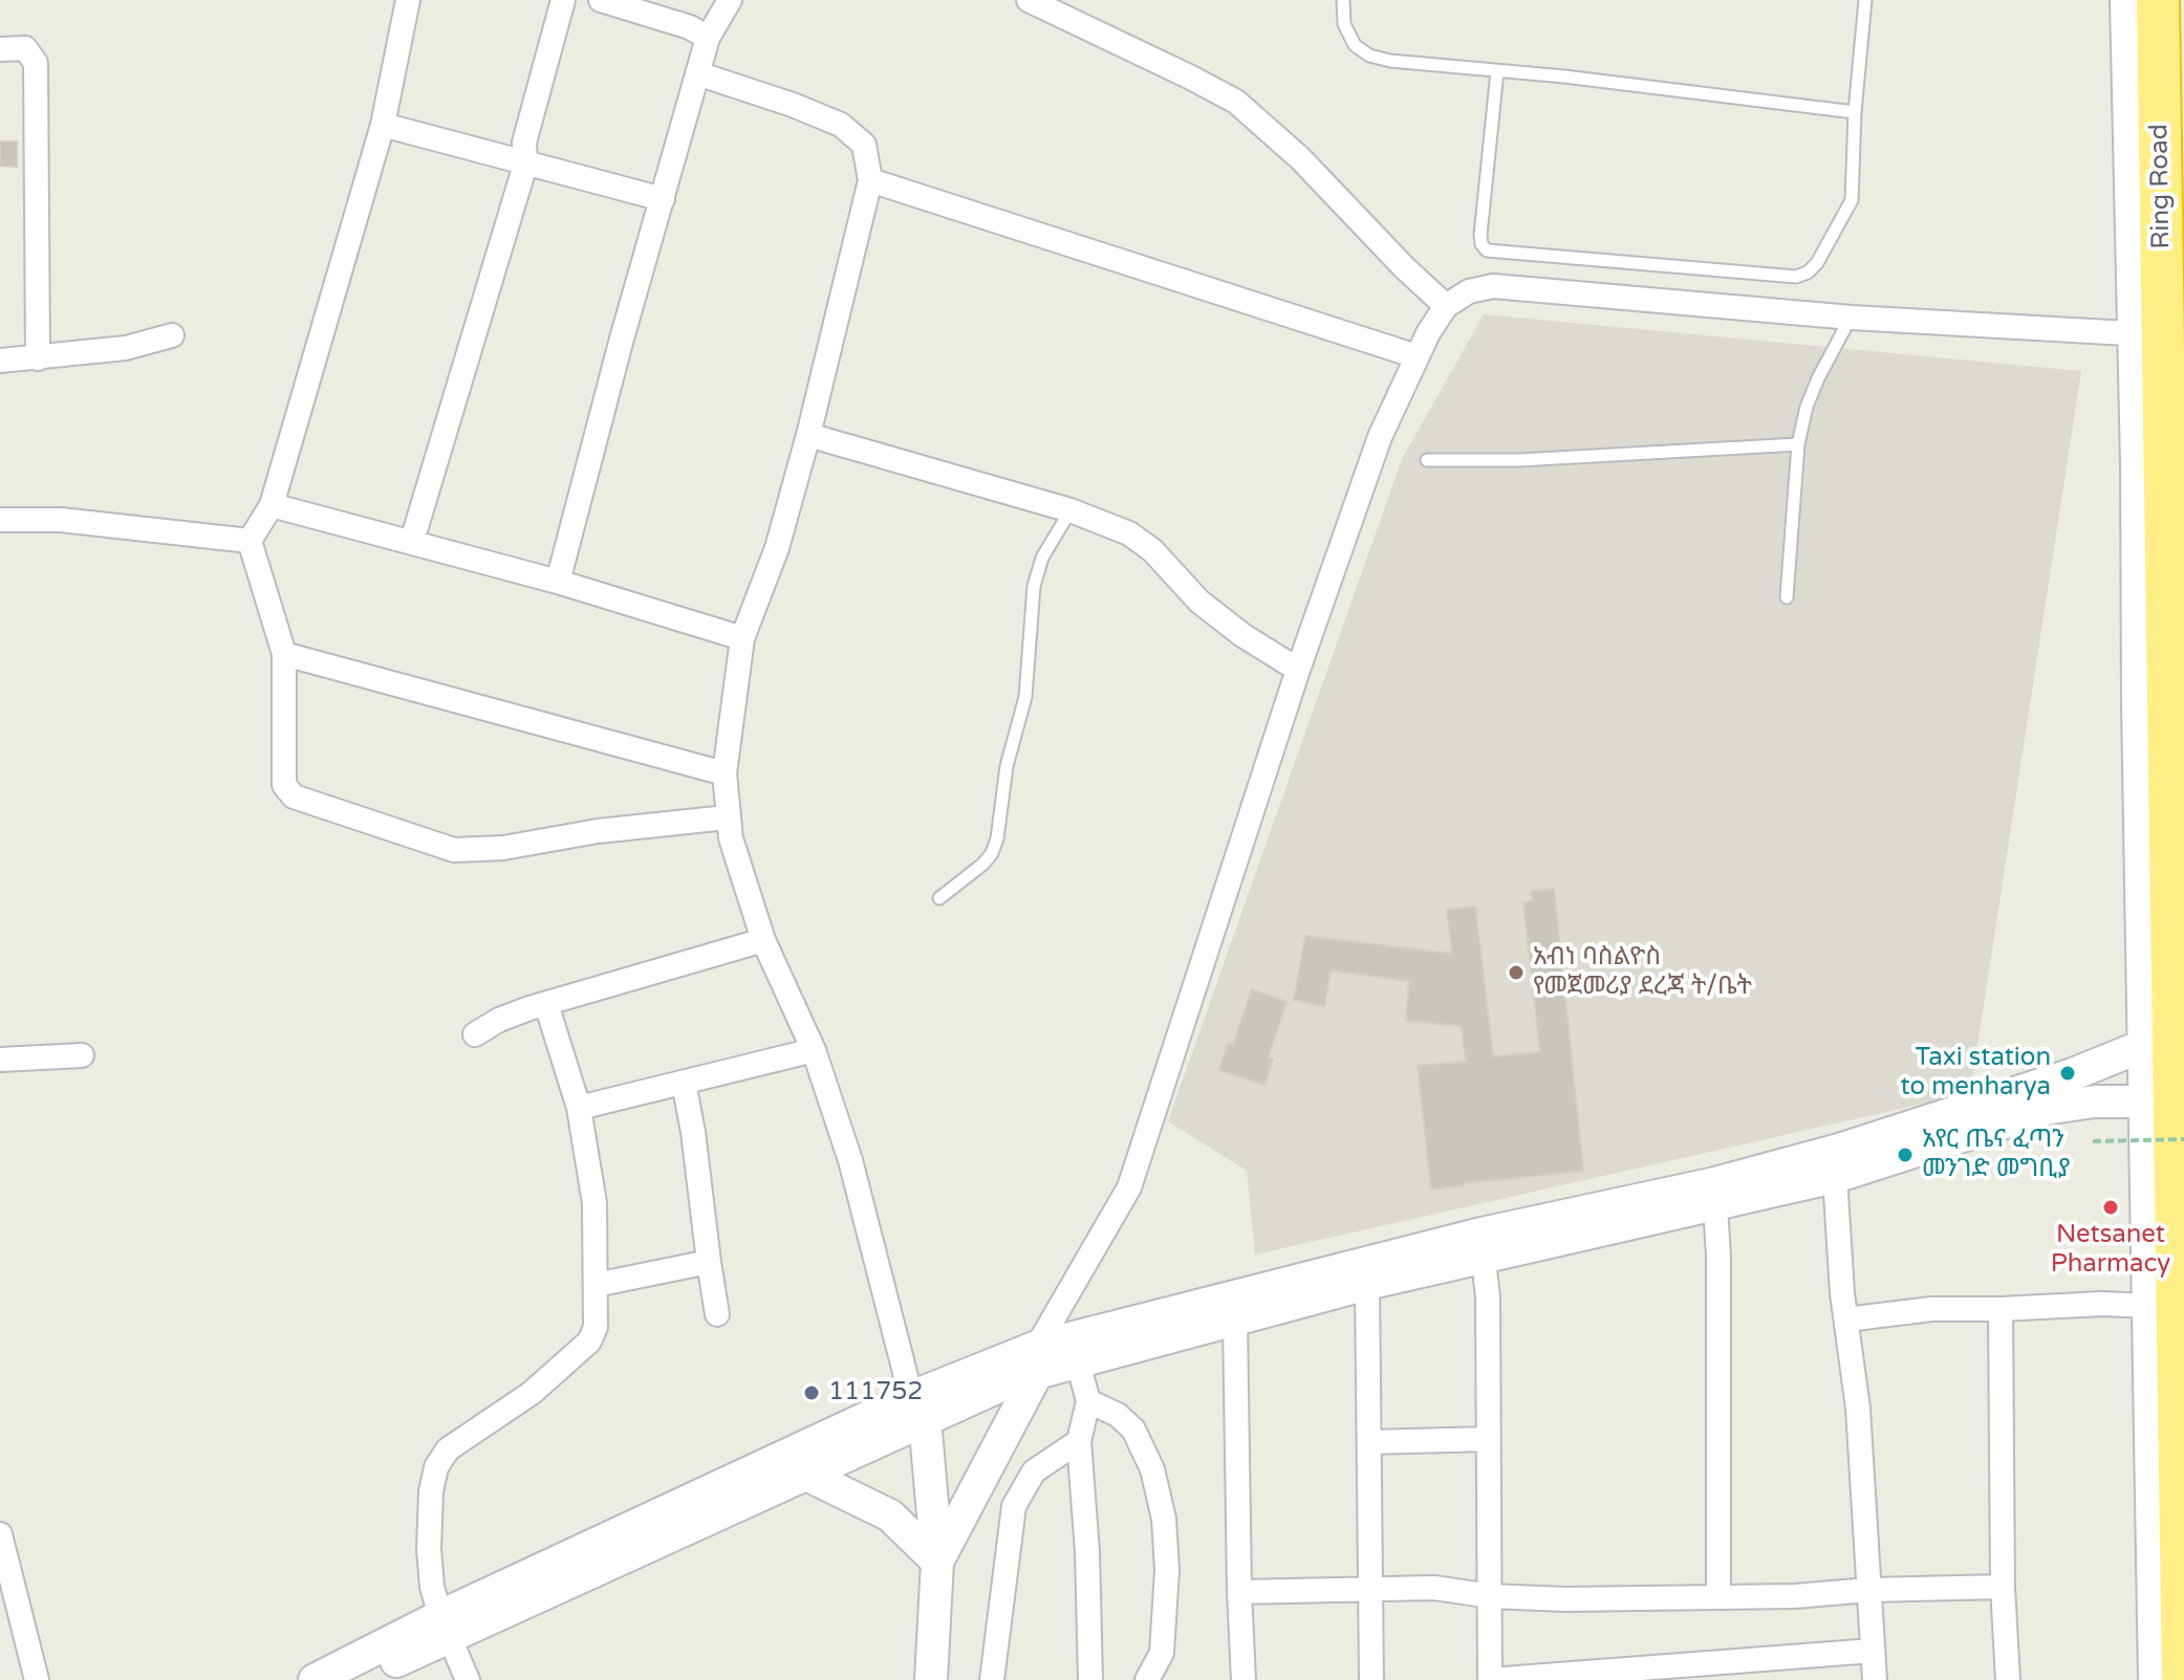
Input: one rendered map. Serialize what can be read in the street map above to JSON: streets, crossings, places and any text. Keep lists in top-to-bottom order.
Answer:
{
  "streets": {
    "highway": ["Ring Road"]
  },
  "places": [
    "አብነ ባስልዮስ የመጀመሪያ ደረጃ ት/ቤት",
    "Taxi station to menharya",
    "አየር ጤና ፈጣን መንገድ መግቢያ",
    "Netsanet Pharmacy",
    "111752"
  ]
}
